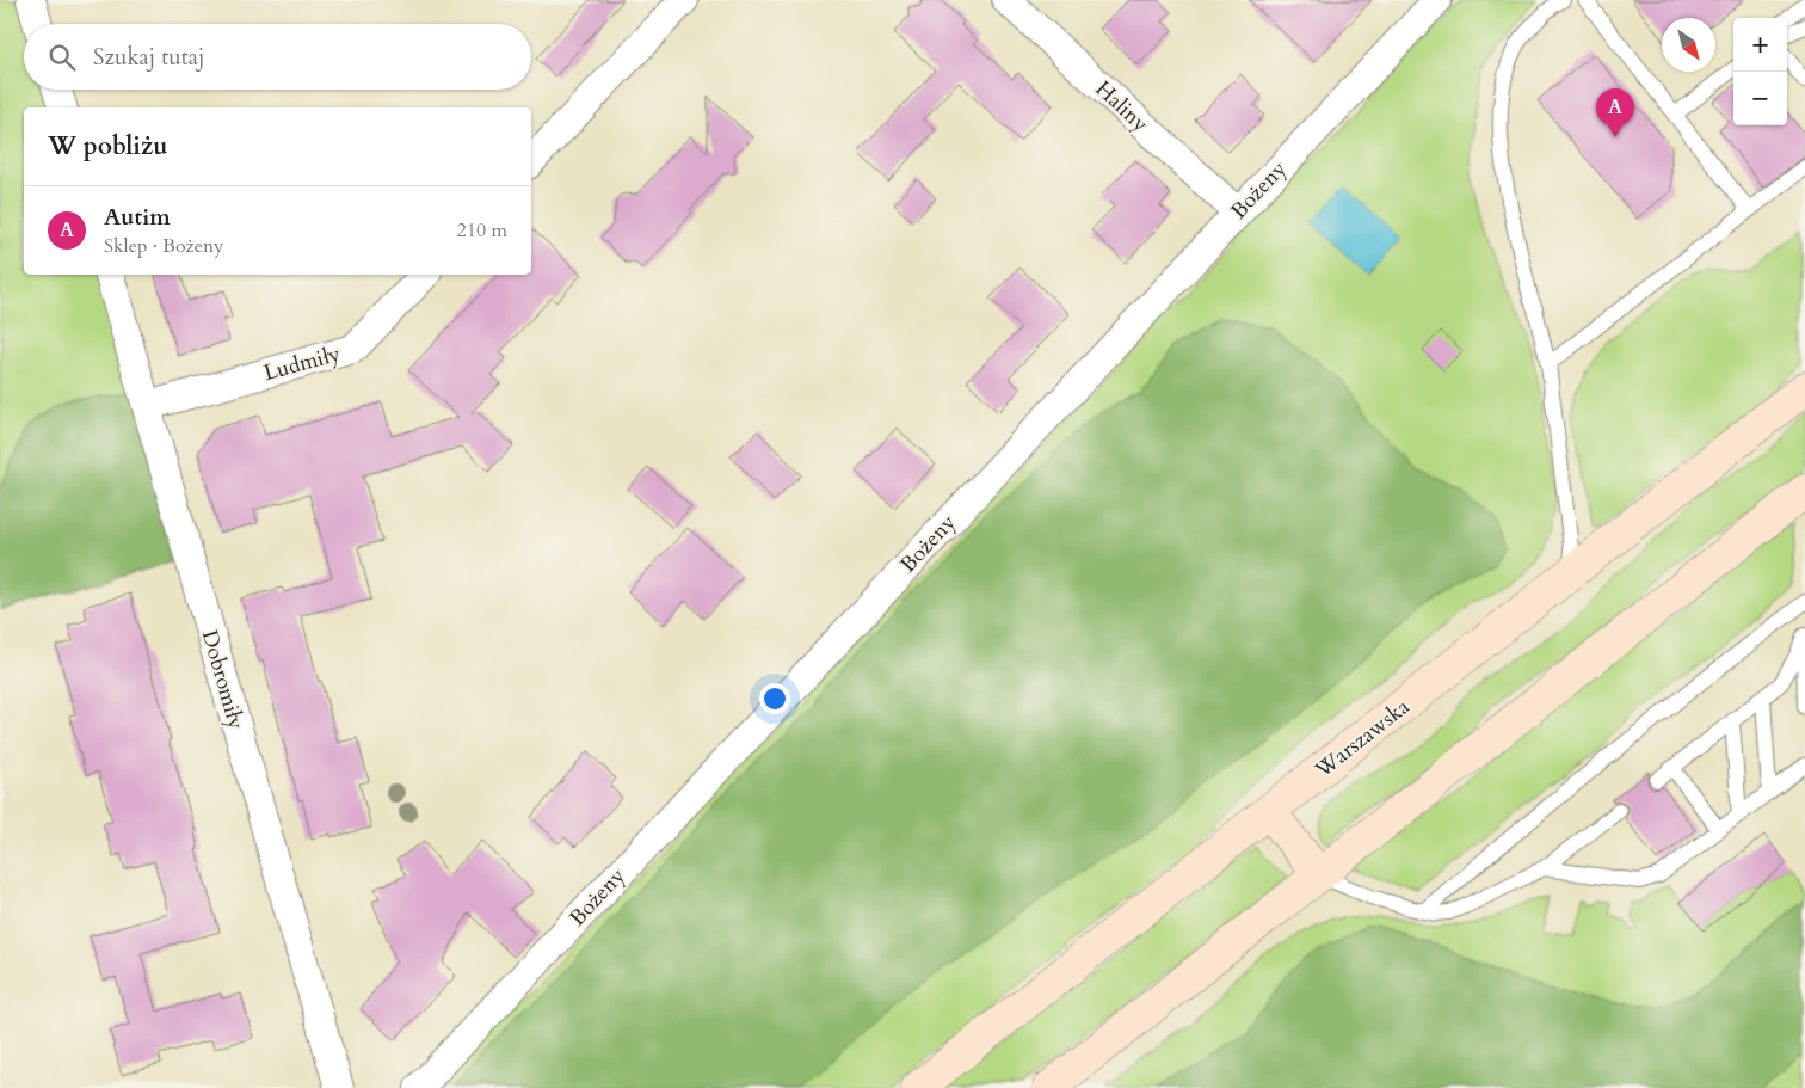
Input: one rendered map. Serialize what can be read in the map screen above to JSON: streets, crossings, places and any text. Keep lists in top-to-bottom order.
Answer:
{
  "streets": {
    "main road": ["Warszawska"],
    "street": [
      "Haliny",
      "Bożeny",
      "Ludmiły",
      "Dobromiły"
    ]
  },
  "crossings": [
    ["Haliny", "Bożeny"],
    ["Ludmiły", "Dobromiły"]
  ],
  "north": "bottom right",
  "page": {
    "map_buttons": ["+", "−"],
    "search": "Szukaj tutaj",
    "pins": "A",
    "heading": "W pobliżu",
    "list": [
      {
        "mark": "A",
        "name": "Autim",
        "note": "Sklep · Bożeny",
        "value": "210 m"
      }
    ]
  }
}
